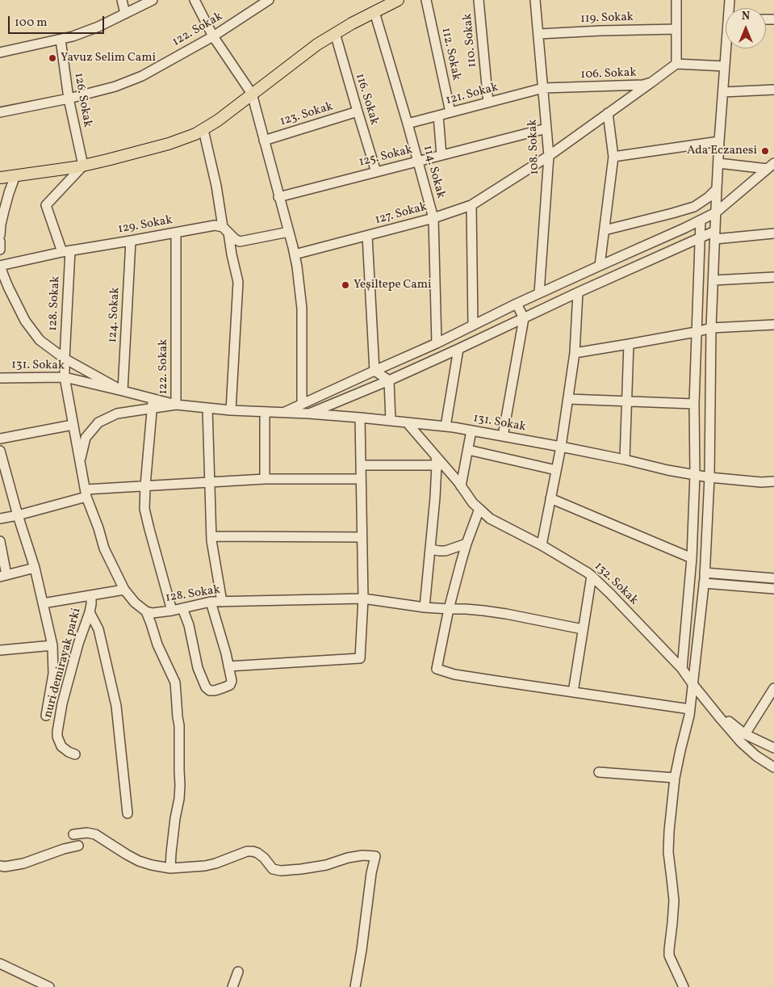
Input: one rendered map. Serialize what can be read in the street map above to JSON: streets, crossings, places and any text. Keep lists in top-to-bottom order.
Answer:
{
  "streets": {
    "street": [
      "119. Sokak",
      "122. Sokak",
      "110. Sokak",
      "112. Sokak",
      "106. Sokak",
      "121. Sokak",
      "116. Sokak",
      "126. Sokak",
      "123. Sokak",
      "108. Sokak",
      "125. Sokak",
      "114. Sokak",
      "127. Sokak",
      "129. Sokak",
      "128. Sokak",
      "124. Sokak",
      "131. Sokak",
      "132. Sokak",
      "nuri demirayak parki"
    ]
  },
  "crossings": [
    ["119. Sokak", "108. Sokak"],
    ["122. Sokak", "126. Sokak"],
    ["122. Sokak", "129. Sokak"],
    ["122. Sokak", "131. Sokak"],
    ["110. Sokak", "121. Sokak"],
    ["112. Sokak", "121. Sokak"],
    ["106. Sokak", "121. Sokak"],
    ["106. Sokak", "108. Sokak"],
    ["106. Sokak", "127. Sokak"],
    ["121. Sokak", "108. Sokak"],
    ["121. Sokak", "114. Sokak"],
    ["116. Sokak", "123. Sokak"],
    ["116. Sokak", "125. Sokak"],
    ["108. Sokak", "125. Sokak"],
    ["108. Sokak", "127. Sokak"],
    ["125. Sokak", "114. Sokak"],
    ["114. Sokak", "127. Sokak"],
    ["129. Sokak", "128. Sokak"],
    ["129. Sokak", "124. Sokak"],
    ["128. Sokak", "131. Sokak"],
    ["124. Sokak", "131. Sokak"],
    ["131. Sokak", "132. Sokak"]
  ],
  "places": ["Yavuz Selim Cami", "Ada Eczanesi", "Yeşiltepe Cami"],
  "scale_bar": "100 m",
  "north": "top"
}
